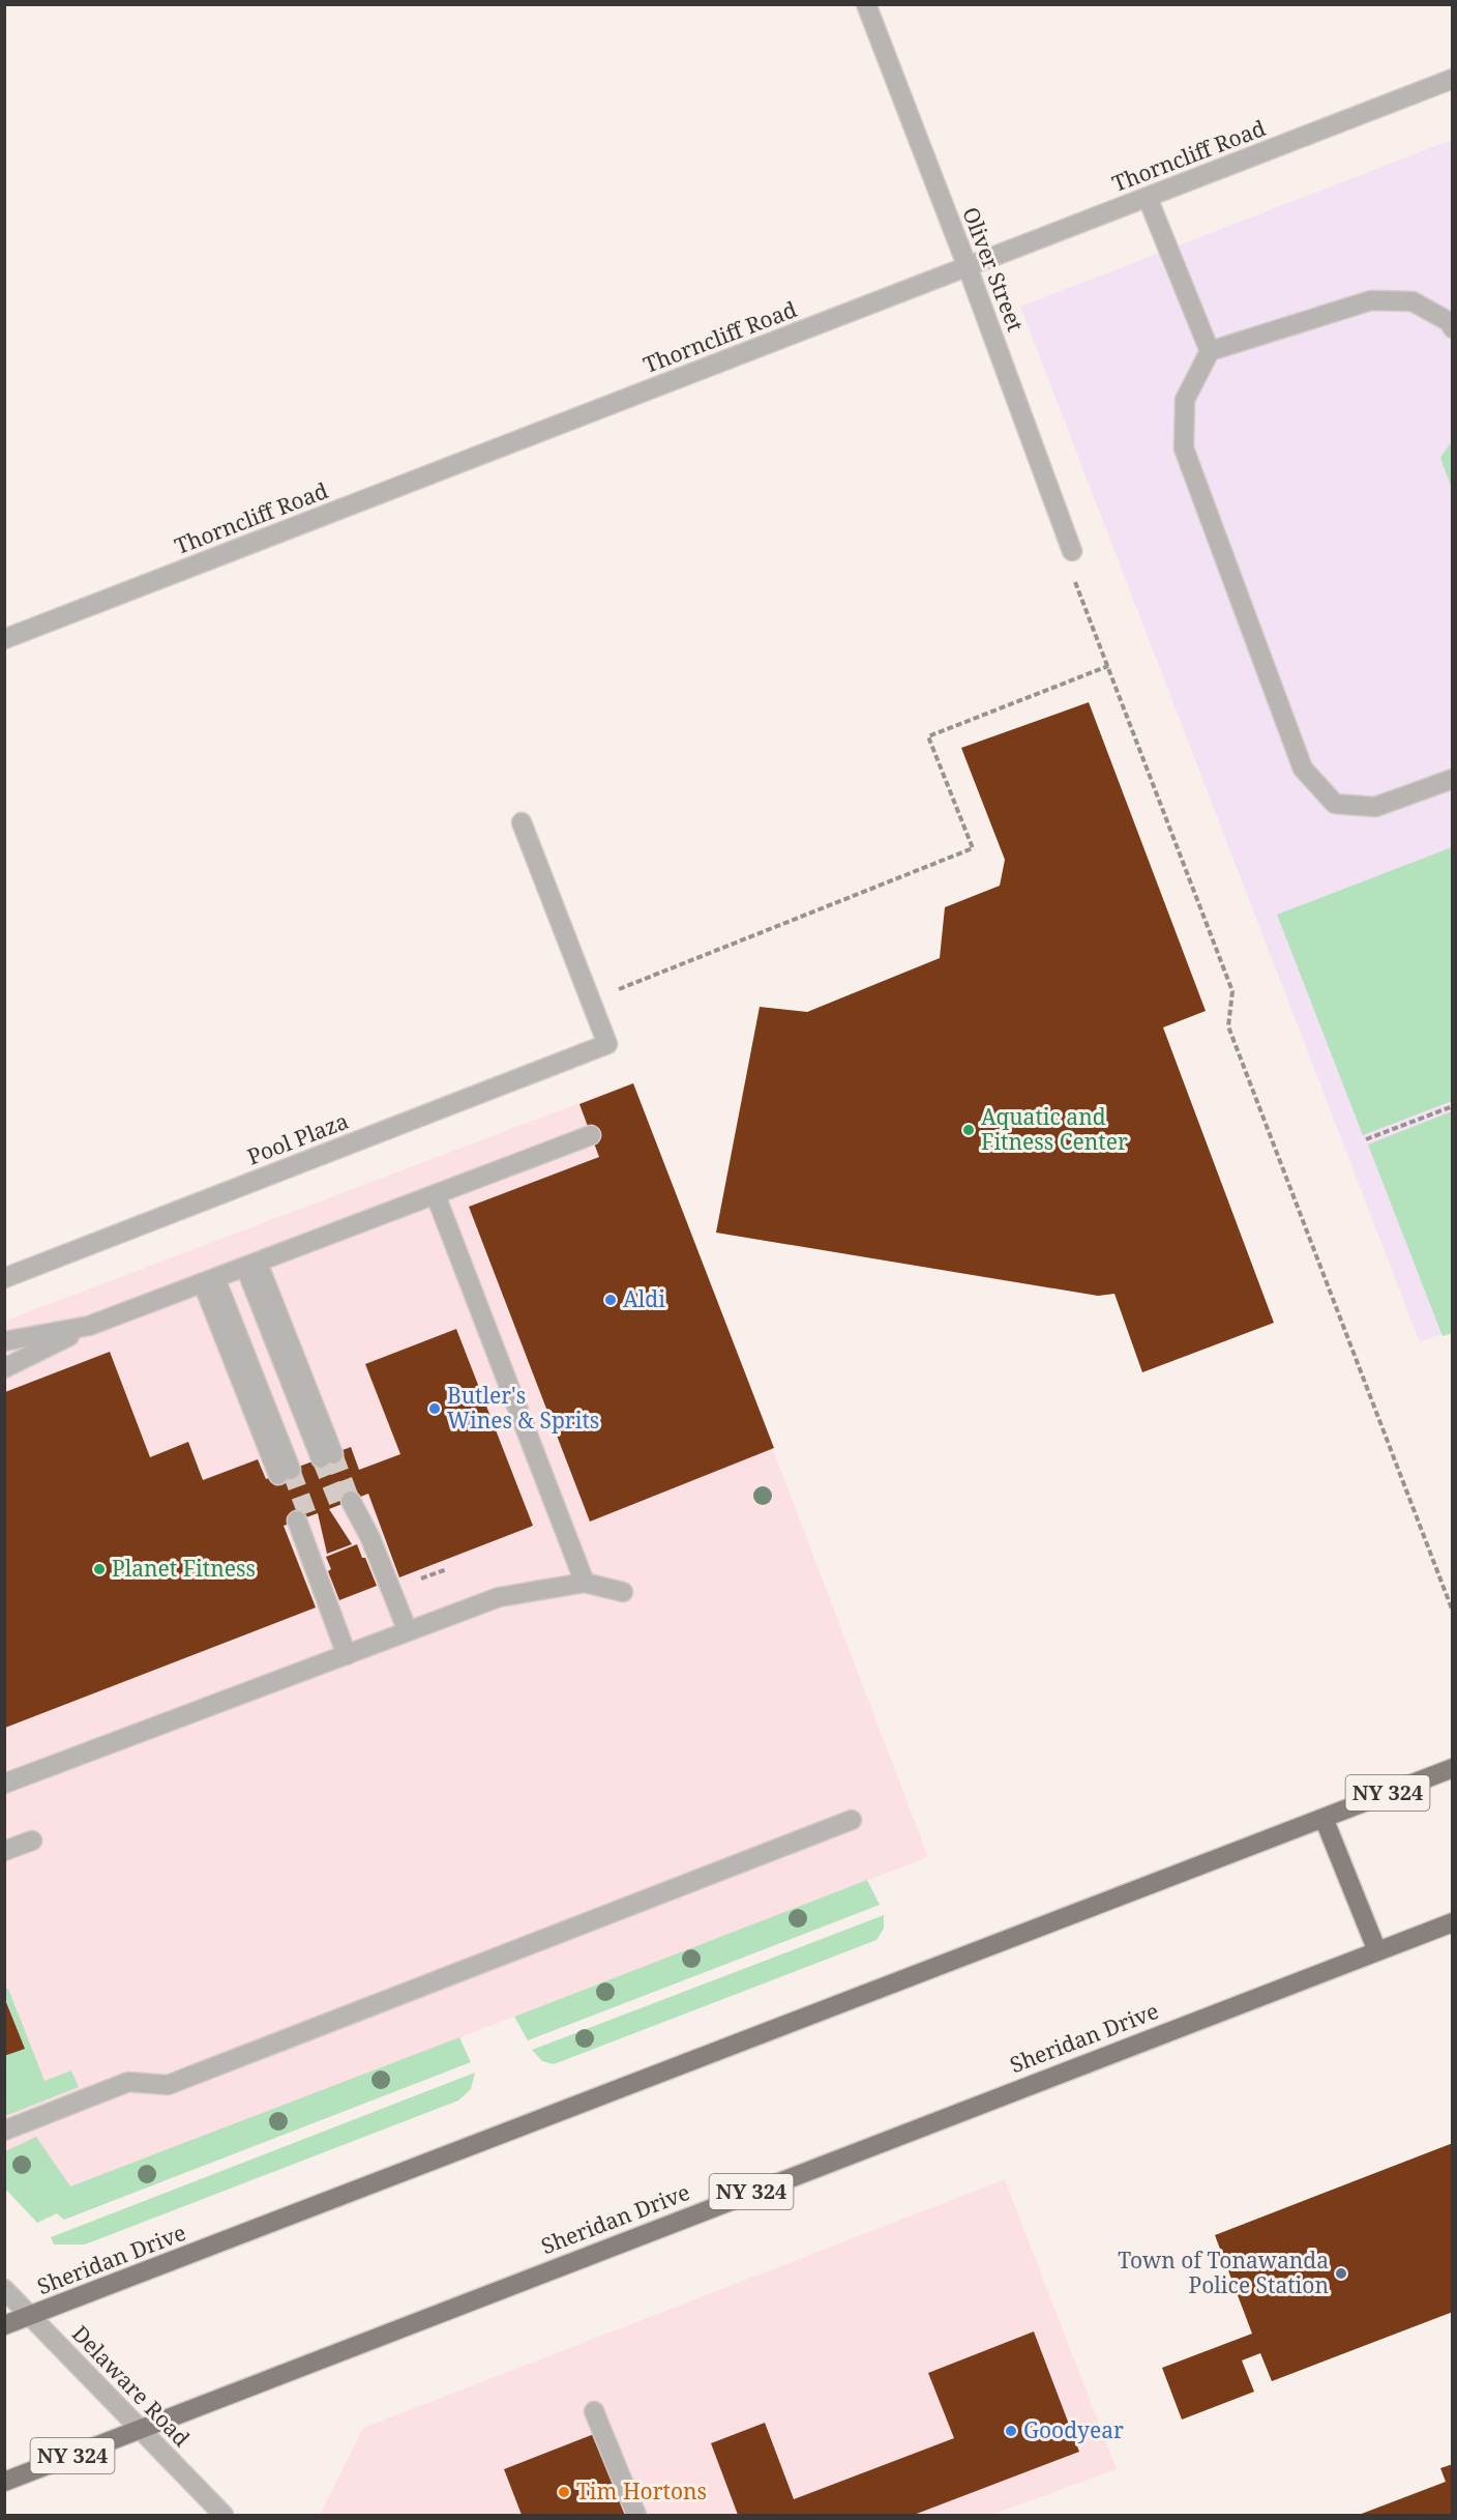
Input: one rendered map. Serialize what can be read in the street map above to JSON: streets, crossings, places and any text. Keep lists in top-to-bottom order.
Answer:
{
  "streets": {
    "main road": ["NY 324", "Sheridan Drive"],
    "street": [
      "Thorncliff Road",
      "Oliver Street",
      "Pool Plaza",
      "Delaware Road"
    ]
  },
  "crossings": [
    ["Thorncliff Road", "Oliver Street"],
    ["Sheridan Drive", "Delaware Road"]
  ],
  "places": [
    "Aquatic and Fitness Center",
    "Aldi",
    "Butler's Wines & Sprits",
    "Planet Fitness",
    "Town of Tonawanda Police Station",
    "Goodyear",
    "Tim Hortons"
  ]
}
